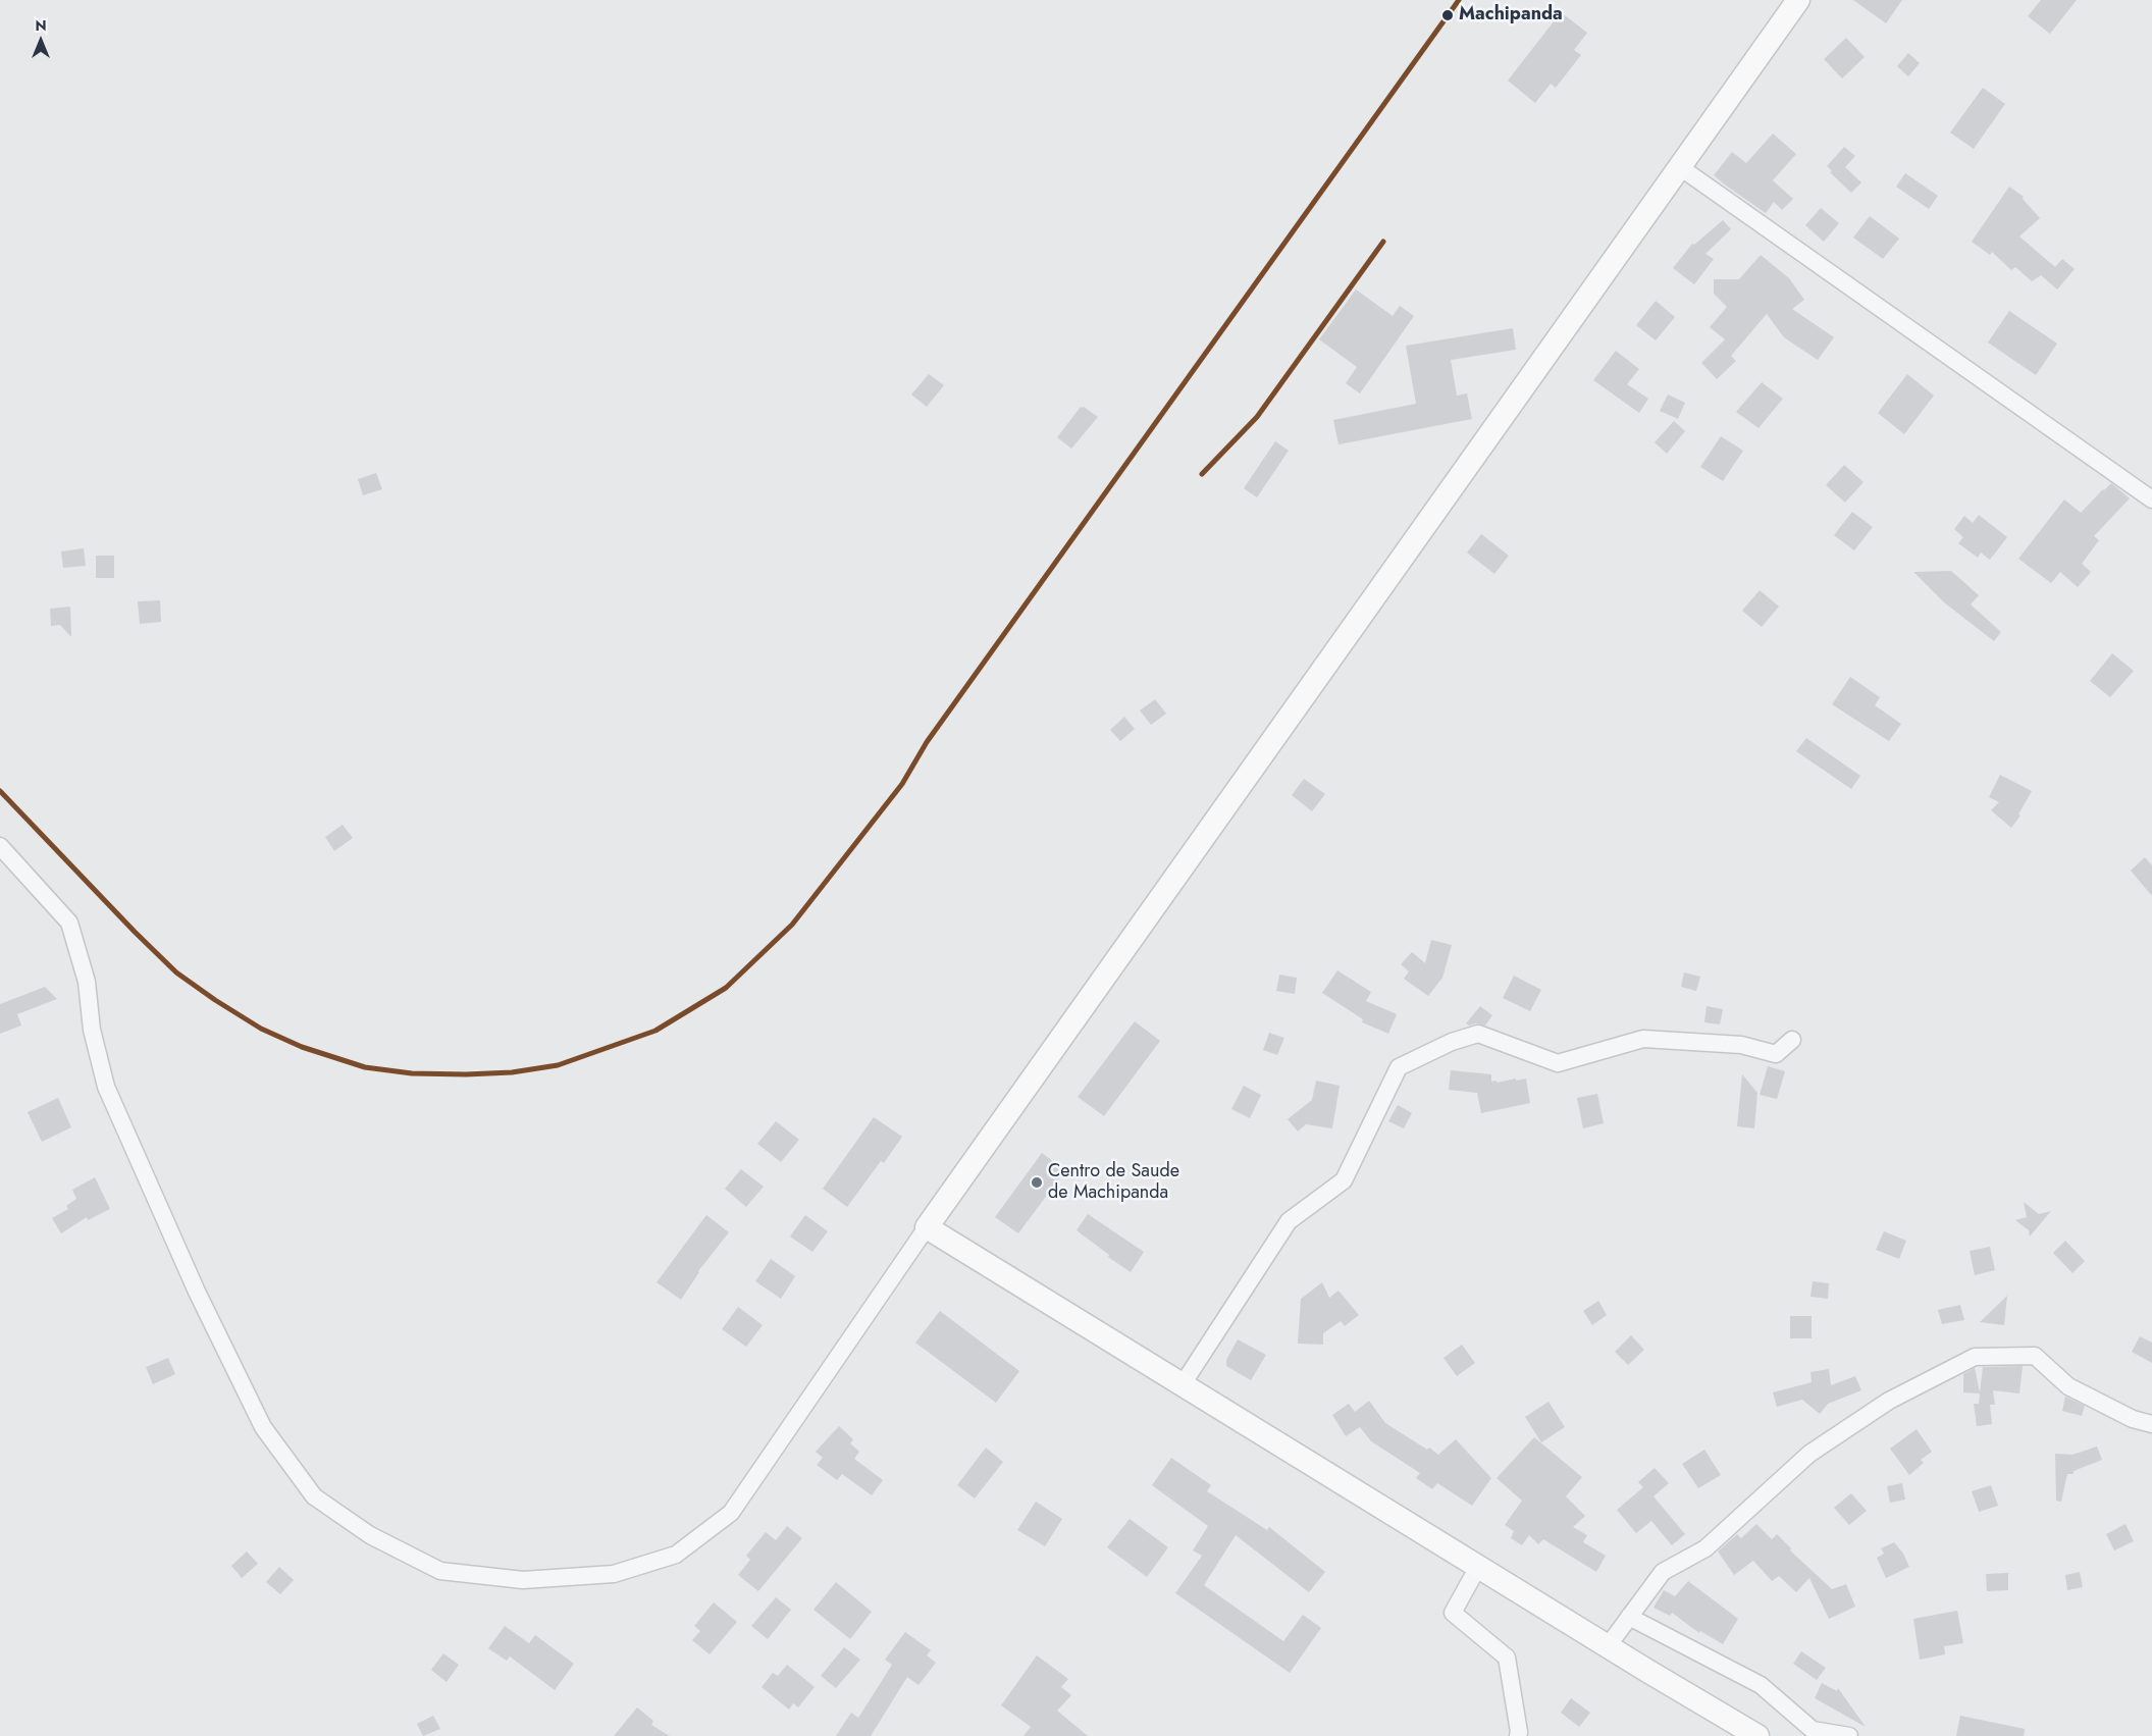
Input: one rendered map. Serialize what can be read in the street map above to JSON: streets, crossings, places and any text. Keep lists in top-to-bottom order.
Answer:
{
  "places": ["Machipanda", "Centro de Saude de Machipanda"],
  "north": "top"
}
